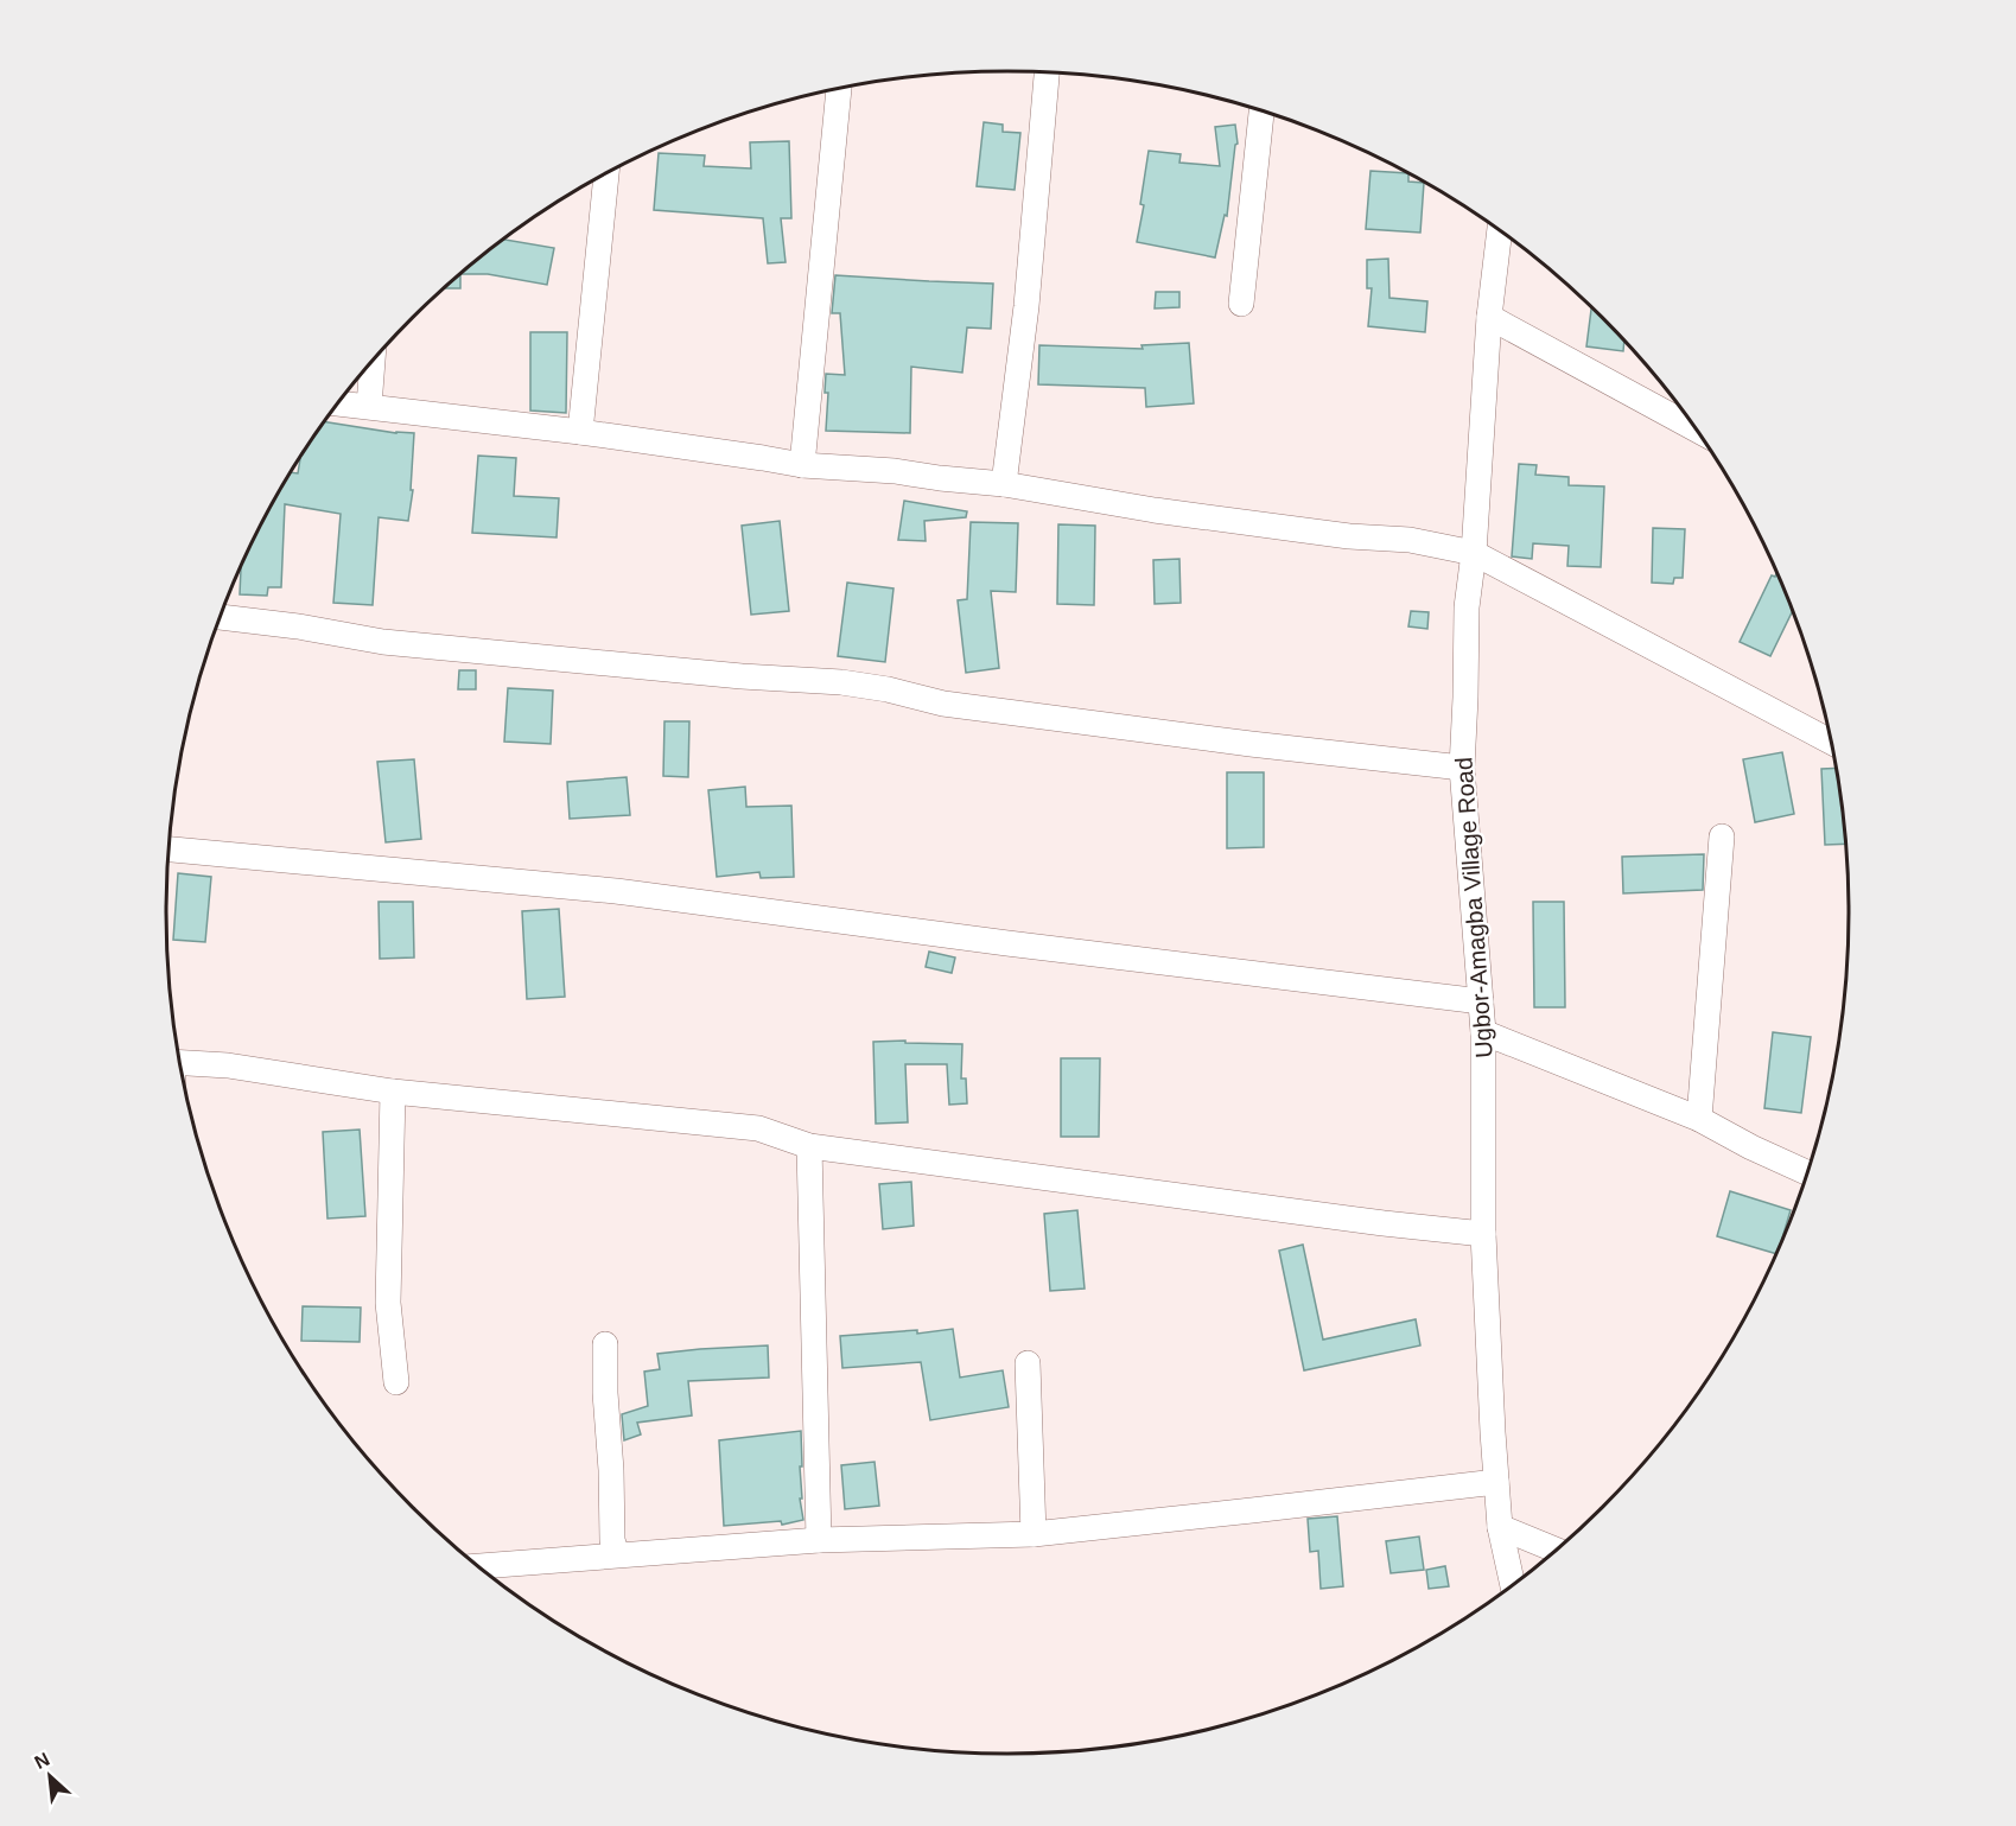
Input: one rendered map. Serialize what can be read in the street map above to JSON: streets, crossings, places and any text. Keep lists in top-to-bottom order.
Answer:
{
  "streets": {
    "street": ["Ugbor-Amagba Village Road"]
  },
  "north": "top left"
}
